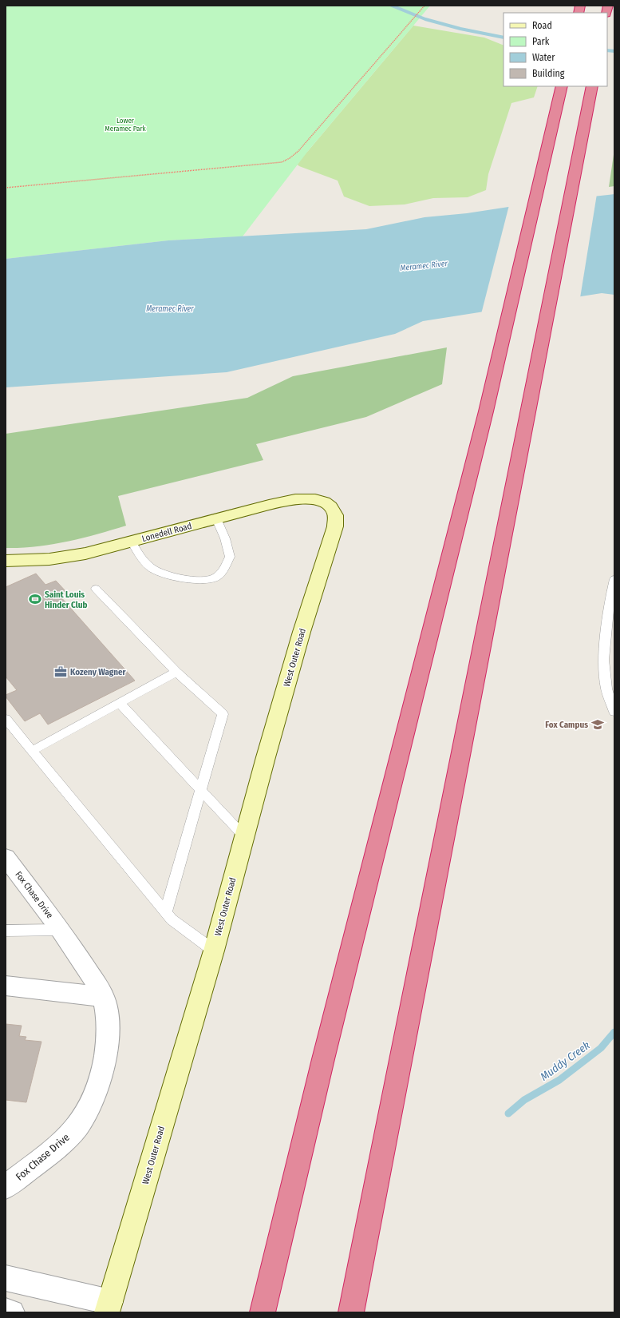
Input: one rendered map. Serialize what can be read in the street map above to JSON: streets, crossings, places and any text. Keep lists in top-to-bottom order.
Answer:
{
  "streets": {
    "street": ["Lonedell Road", "West Outer Road", "Fox Chase Drive"]
  },
  "crossings": [
    ["Lonedell Road", "West Outer Road"]
  ],
  "water": ["Meramec River", "Muddy Creek"],
  "parks": ["Lower Meramec Park"],
  "places": {
    "sports": ["Saint Louis Hinder Club"],
    "office": ["Kozeny Wagner"],
    "school or university": ["Fox Campus"]
  },
  "legend": [
    "Road",
    "Park",
    "Water",
    "Building"
  ]
}
